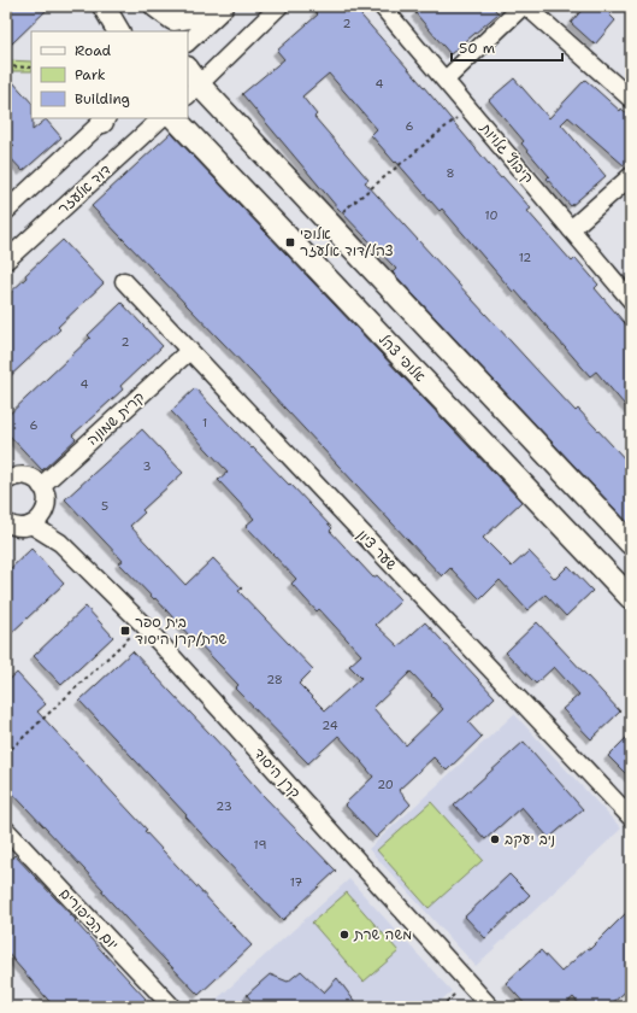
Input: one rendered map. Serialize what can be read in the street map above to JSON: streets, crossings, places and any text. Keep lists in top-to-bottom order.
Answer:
{
  "streets": {
    "main road": ["אלופי צהל"],
    "street": [
      "קיבוץ גלויות",
      "דוד אלעזר",
      "קרית שמונה",
      "שער ציון",
      "קרן היסוד",
      "יום הכיפורים"
    ]
  },
  "crossings": [
    ["קרית שמונה", "שער ציון"]
  ],
  "places": {
    "transit": ["אלופי צהל/דוד אלעזר", "בית ספר שרת/קרן היסוד"],
    "other": ["ניב יעקב", "משה שרת"]
  },
  "house_numbers": [
    "2",
    "4",
    "6",
    "8",
    "10",
    "12",
    "2",
    "4",
    "1",
    "6",
    "3",
    "5",
    "28",
    "24",
    "20",
    "23",
    "19",
    "17"
  ],
  "legend": ["Road", "Park", "Building"],
  "scale_bar": "50 m"
}
